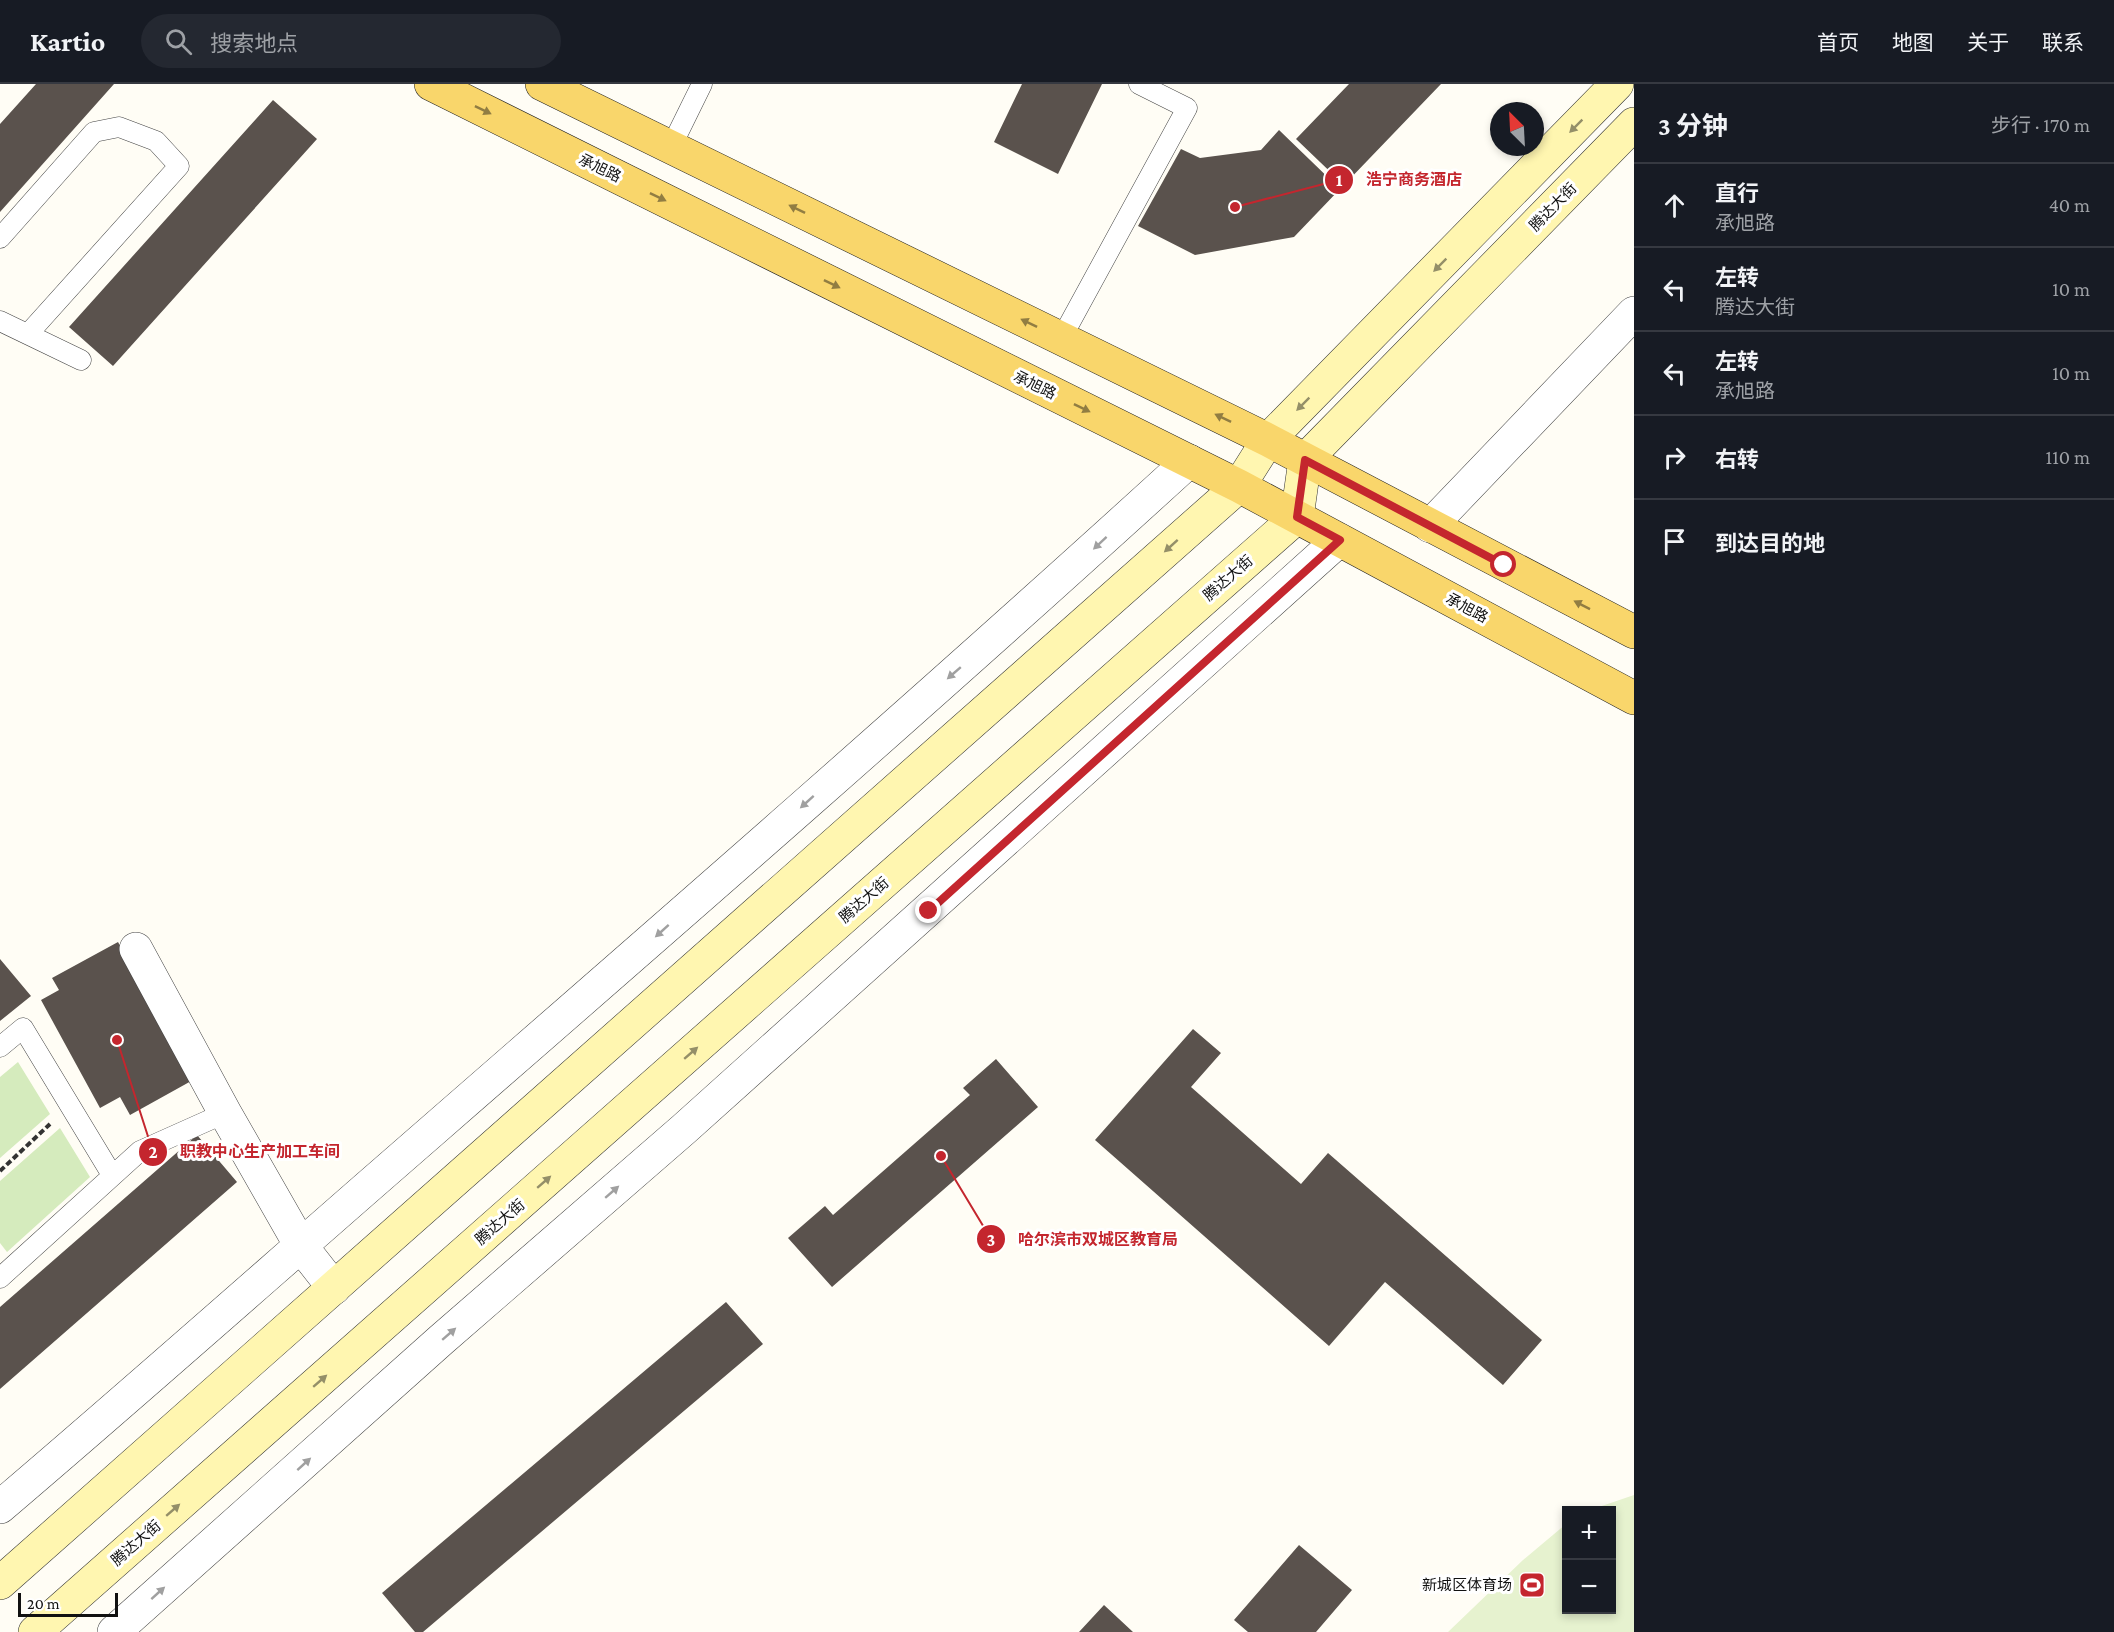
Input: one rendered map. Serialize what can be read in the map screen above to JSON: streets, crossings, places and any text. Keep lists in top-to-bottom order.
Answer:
{
  "streets": {
    "main road": ["承旭路", "腾达大街"]
  },
  "crossings": [
    ["承旭路", "腾达大街"]
  ],
  "places": {
    "other": ["浩宁商务酒店", "职教中心生产加工车间", "哈尔滨市双城区教育局"],
    "sports": ["新城区体育场"]
  },
  "scale_bar": "20 m",
  "north": "top left",
  "page": {
    "header": "Kartio",
    "search": "搜索地点",
    "nav": [
      "首页",
      "地图",
      "关于",
      "联系"
    ],
    "heading": ["3 分钟", "步行 · 170 m"],
    "list": [
      ["直行", "承旭路", "40 m"],
      ["左转", "腾达大街", "10 m"],
      ["左转", "承旭路", "10 m"],
      ["右转", "110 m"],
      "到达目的地"
    ],
    "map_buttons": ["+", "−"],
    "scale": "20 m"
  }
}
